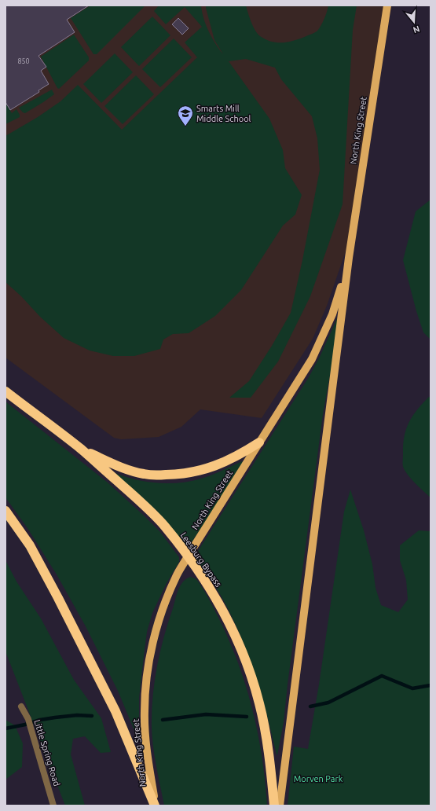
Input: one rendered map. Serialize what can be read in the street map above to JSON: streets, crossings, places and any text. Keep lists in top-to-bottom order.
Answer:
{
  "streets": {
    "highway": ["Leesburg Bypass"],
    "main road": ["North King Street"],
    "street": ["Little Spring Road"]
  },
  "crossings": [
    ["North King Street", "Leesburg Bypass"]
  ],
  "parks": ["Morven Park"],
  "places": {
    "school or university": ["Smarts Mill Middle School"]
  },
  "house_numbers": ["850"],
  "north": "bottom"
}
